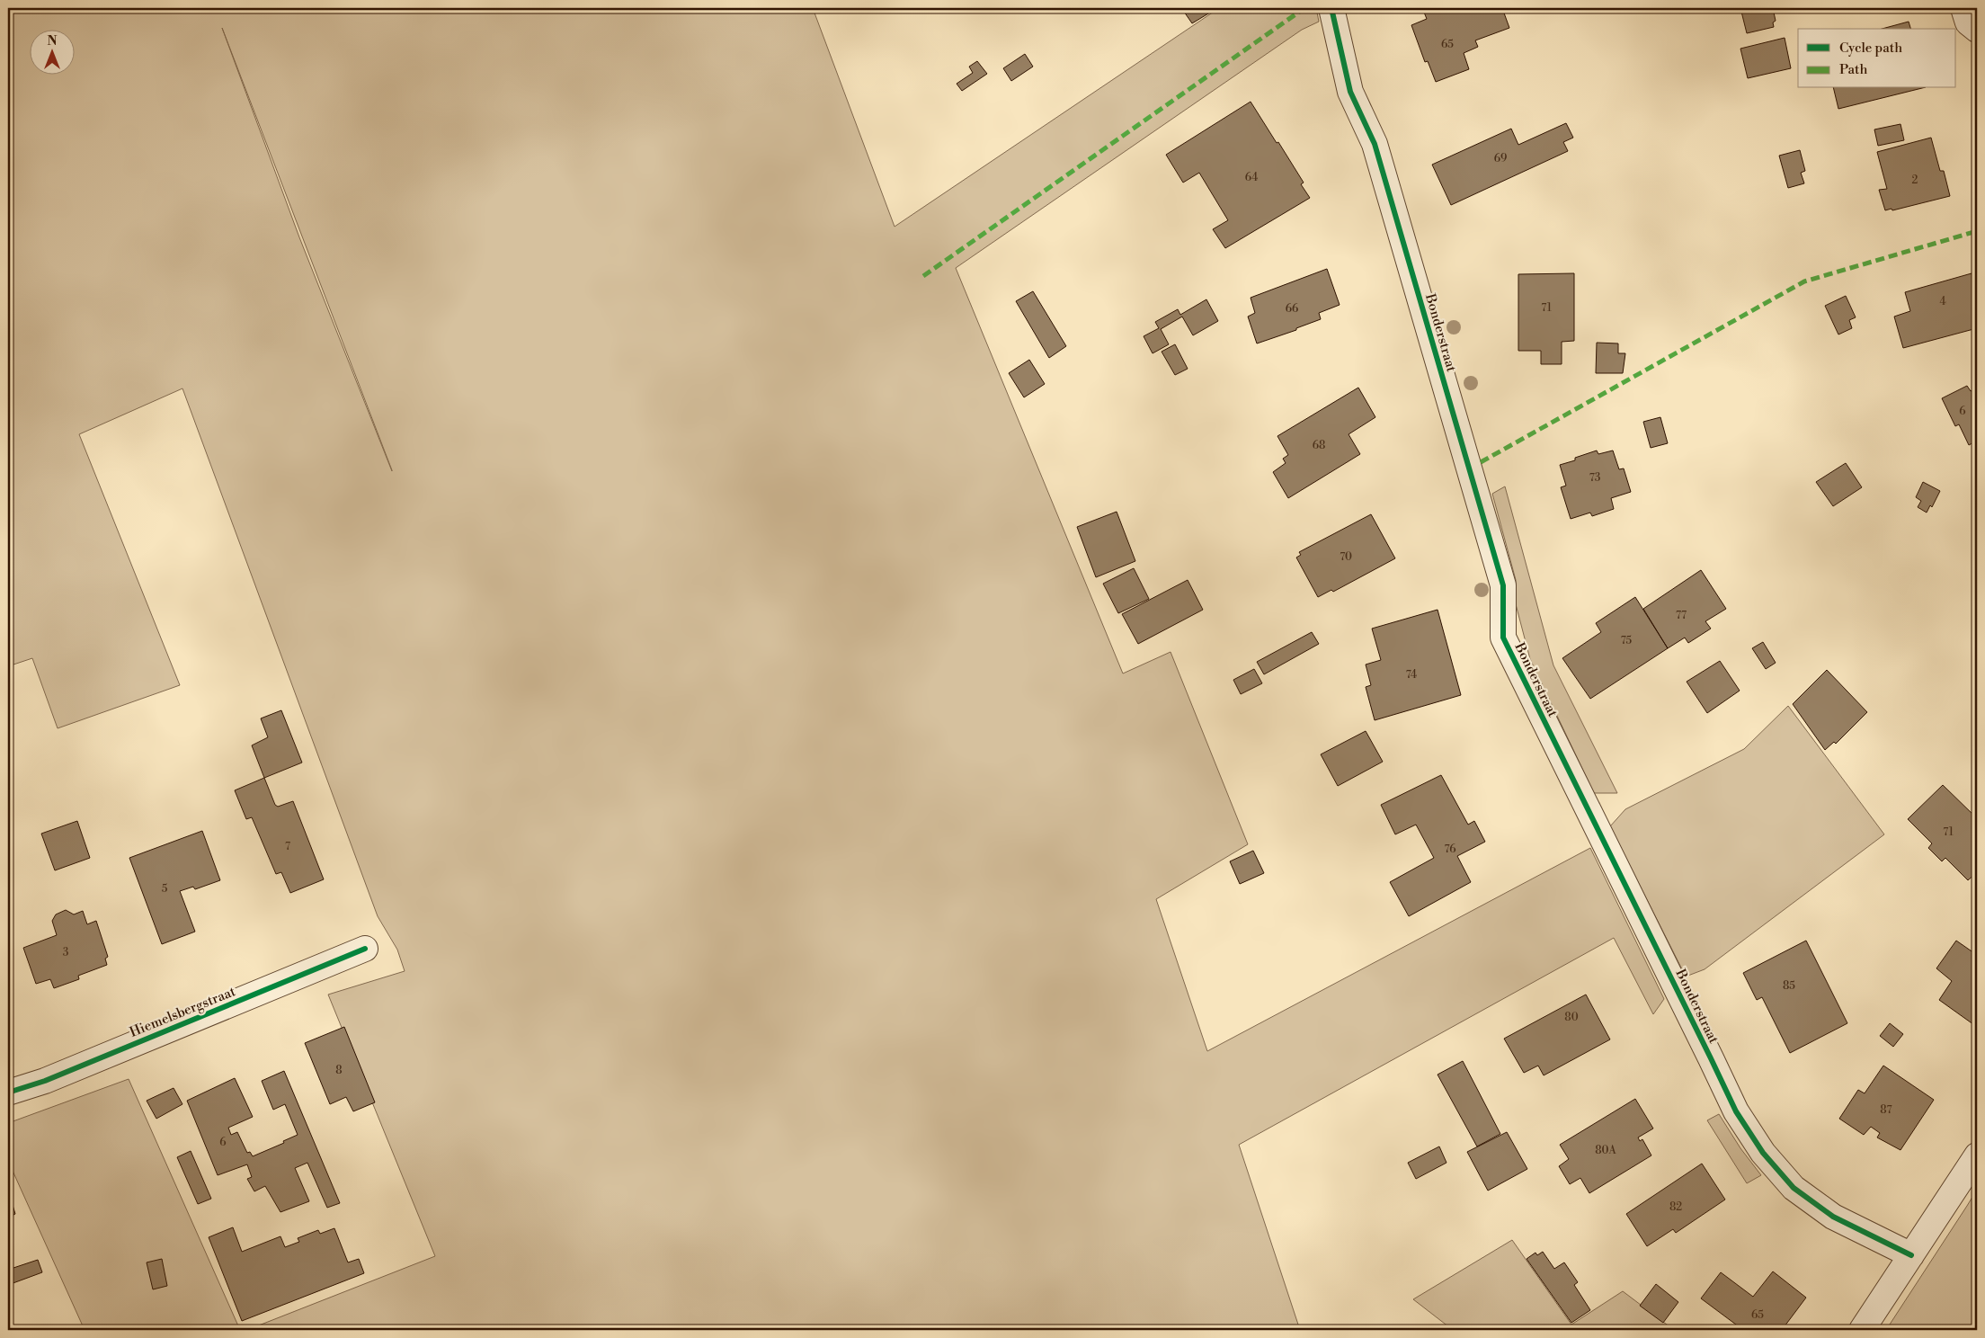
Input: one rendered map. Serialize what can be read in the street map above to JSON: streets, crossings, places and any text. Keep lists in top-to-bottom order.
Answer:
{
  "streets": {
    "street": ["Bonderstraat", "Hiemelsbergstraat"]
  },
  "house_numbers": [
    "65",
    "69",
    "64",
    "2",
    "4",
    "71",
    "66",
    "6",
    "68",
    "73",
    "70",
    "77",
    "75",
    "74",
    "71",
    "7",
    "76",
    "5",
    "3",
    "85",
    "80",
    "8",
    "87",
    "6",
    "80A",
    "82",
    "65"
  ],
  "legend": ["Cycle path", "Path"],
  "north": "top"
}
